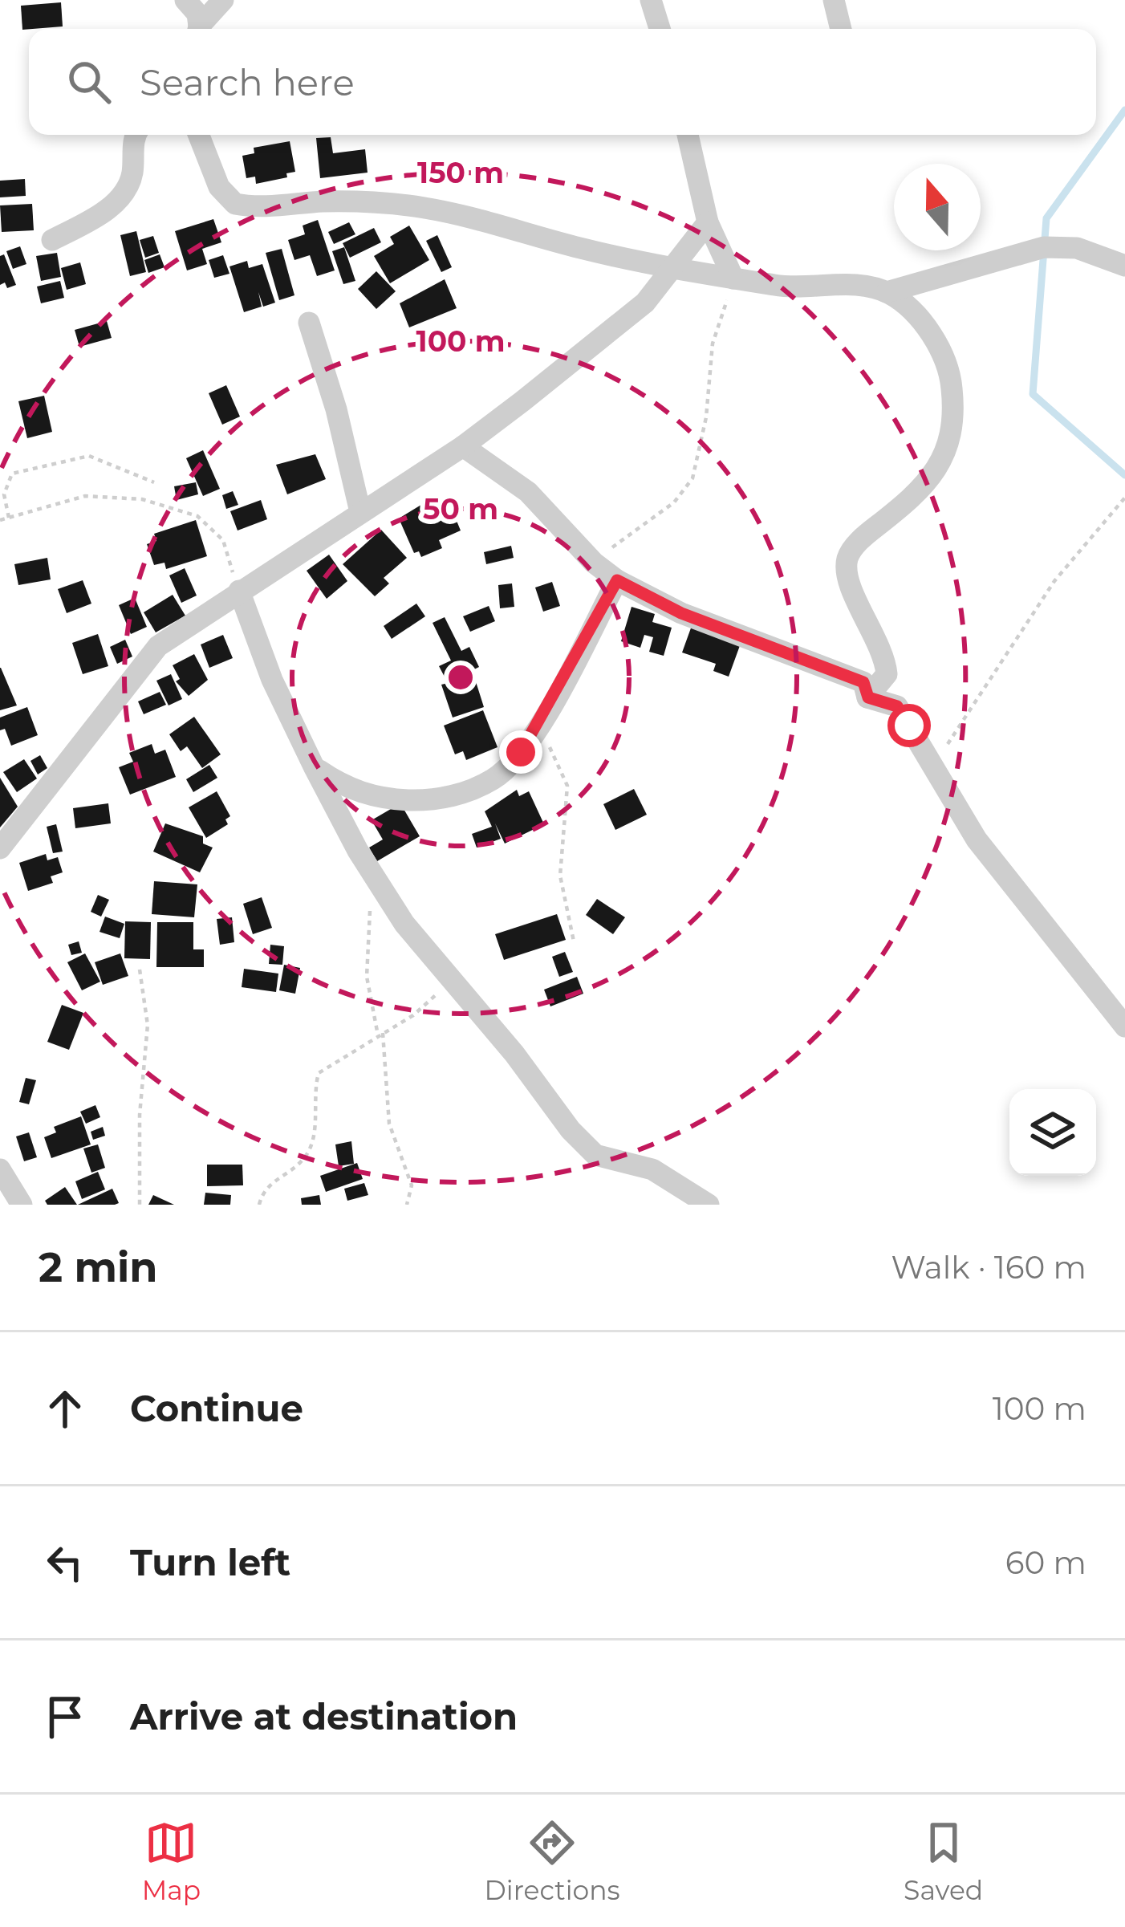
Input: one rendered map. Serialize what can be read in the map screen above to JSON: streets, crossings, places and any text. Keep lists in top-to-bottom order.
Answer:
{
  "north": "top",
  "page": {
    "search": "Search here",
    "heading": ["2 min", "Walk · 160 m"],
    "list": [
      ["Continue", "100 m"],
      ["Turn left", "60 m"],
      "Arrive at destination"
    ],
    "nav": ["Map", "Directions", "Saved"]
  },
  "rings": ["150 m", "100 m", "50 m"]
}
